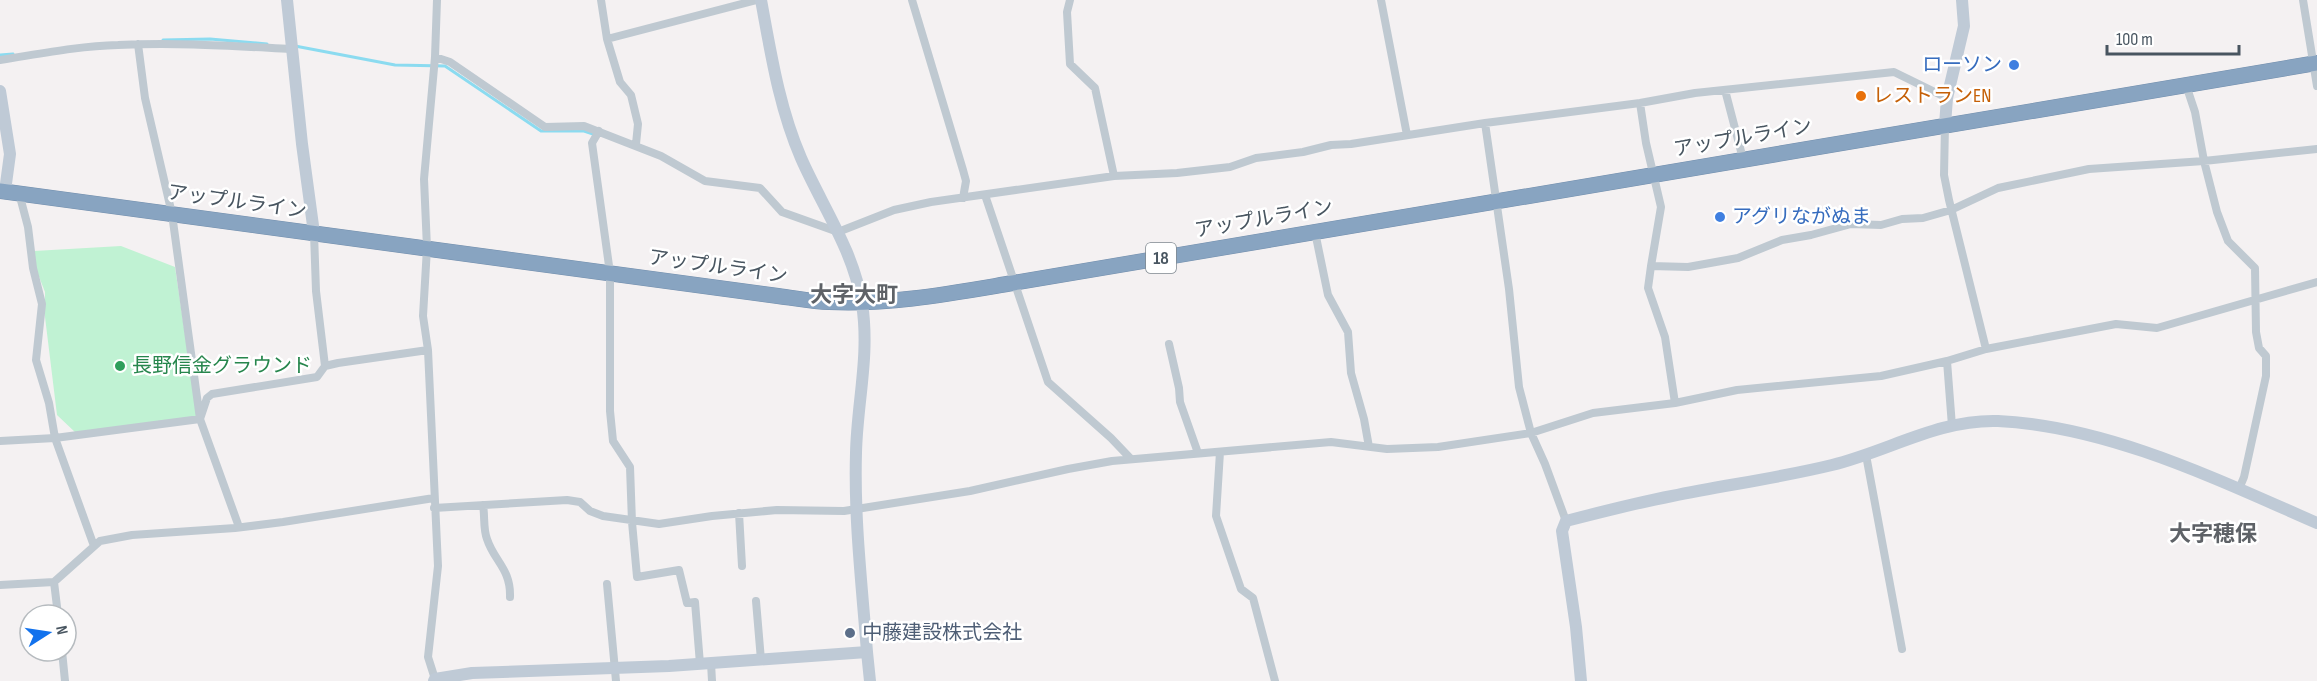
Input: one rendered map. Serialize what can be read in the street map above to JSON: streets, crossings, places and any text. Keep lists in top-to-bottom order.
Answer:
{
  "streets": {
    "highway": ["アップルライン", "18"]
  },
  "districts": ["大字大町", "大字穂保"],
  "places": [
    "ローソン",
    "レストランEN",
    "アグリながぬま",
    "長野信金グラウンド",
    "中藤建設株式会社"
  ],
  "scale_bar": "100 m",
  "north": "right"
}
